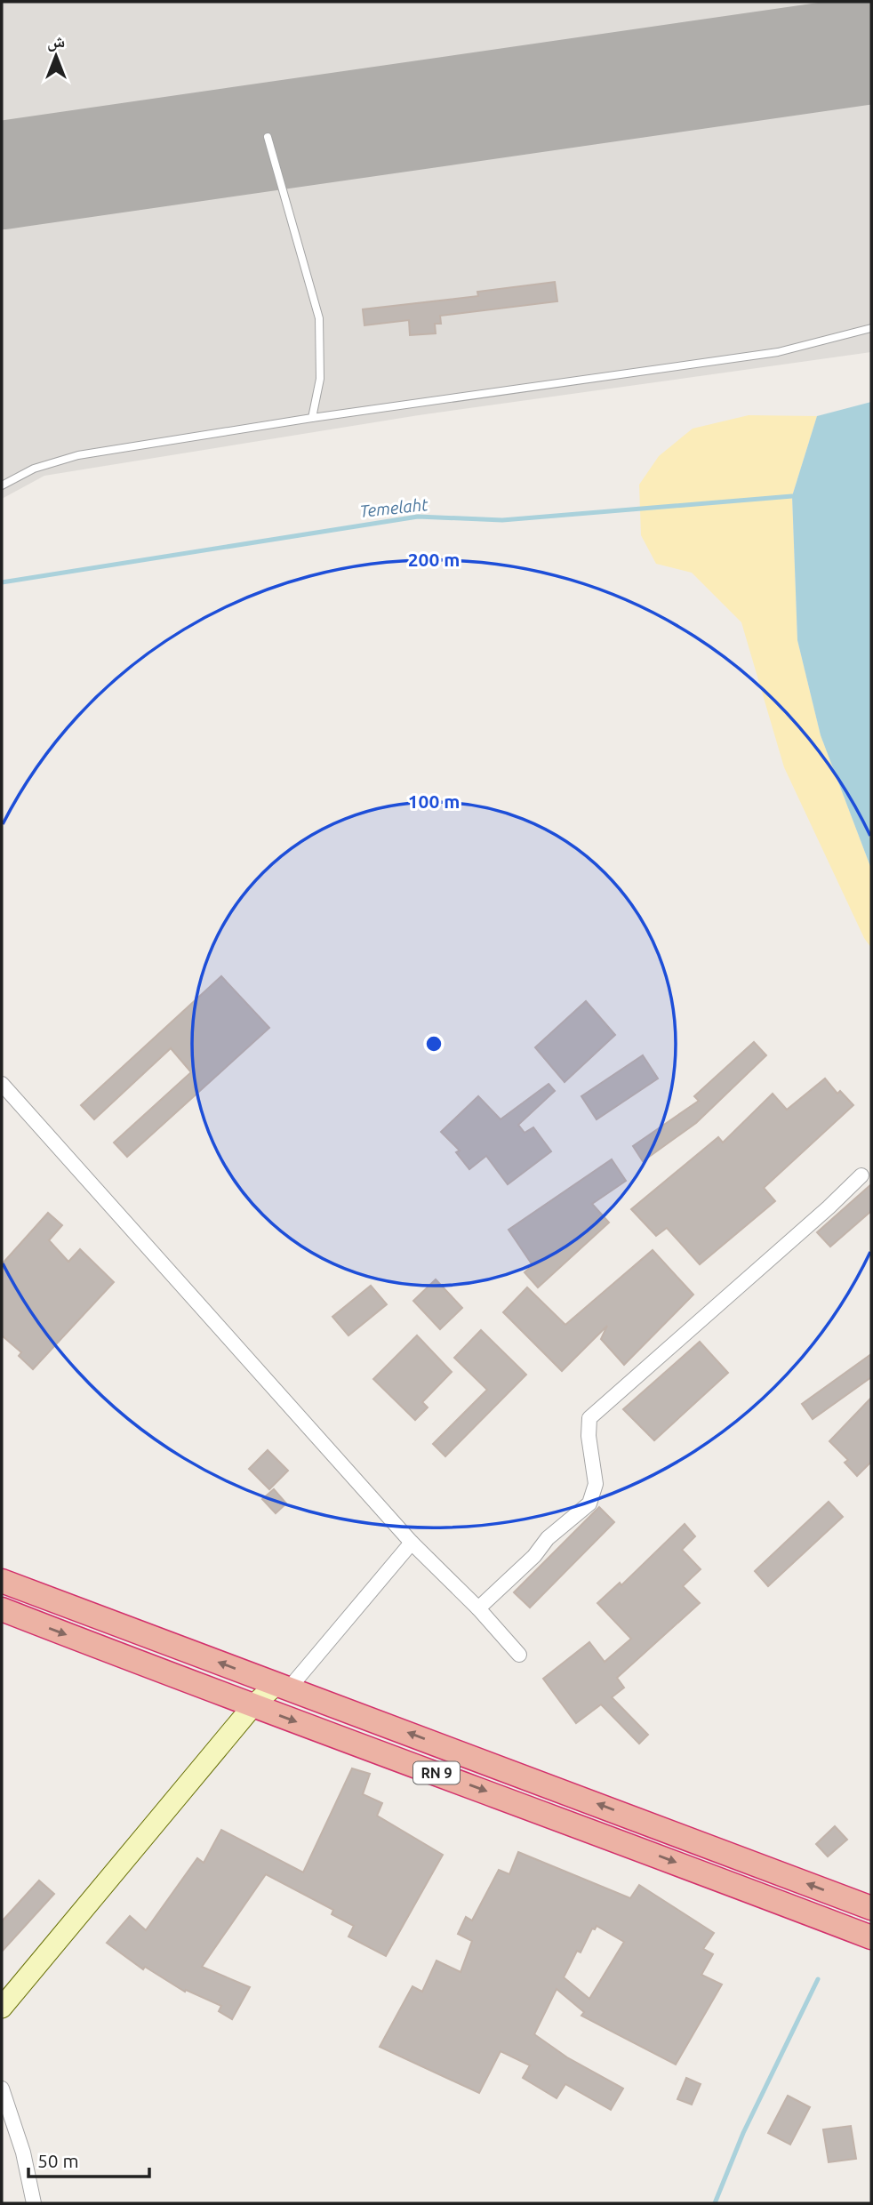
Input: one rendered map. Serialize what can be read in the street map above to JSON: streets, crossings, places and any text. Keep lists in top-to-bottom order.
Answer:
{
  "streets": {
    "highway": ["RN 9"]
  },
  "water": ["Temelaht"],
  "scale_bar": "50 m",
  "north": "top",
  "rings": ["200 m", "100 m"]
}
